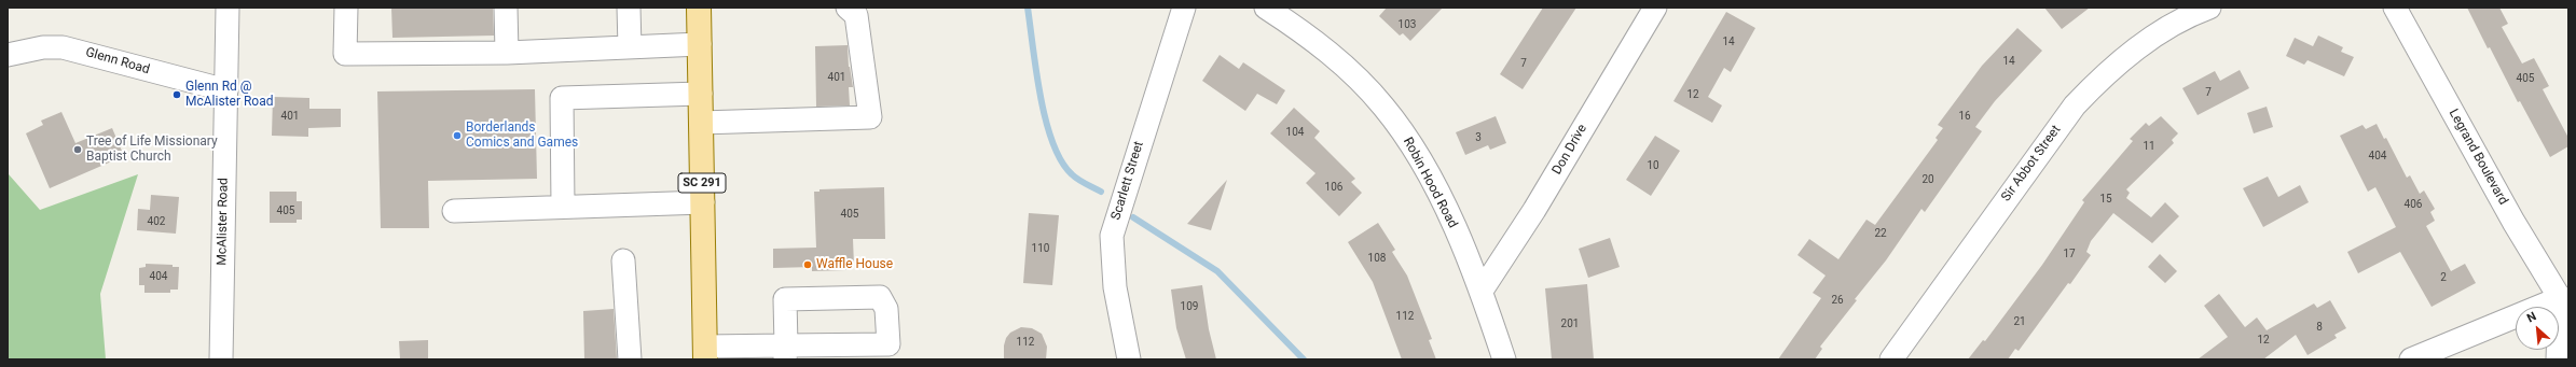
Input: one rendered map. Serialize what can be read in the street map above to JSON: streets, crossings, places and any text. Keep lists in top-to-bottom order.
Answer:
{
  "streets": {
    "main road": ["SC 291"],
    "street": [
      "Glenn Road",
      "Don Drive",
      "Legrand Boulevard",
      "Sir Abbot Street",
      "Scarlett Street",
      "Robin Hood Road",
      "McAlister Road"
    ]
  },
  "crossings": [
    ["Glenn Road", "McAlister Road"],
    ["Don Drive", "Robin Hood Road"]
  ],
  "places": [
    "Glenn Rd @ McAlister Road",
    "Borderlands Comics and Games",
    "Tree of Life Missionary Baptist Church",
    "Waffle House"
  ],
  "house_numbers": [
    "103",
    "14",
    "14",
    "7",
    "401",
    "405",
    "7",
    "12",
    "401",
    "16",
    "104",
    "3",
    "11",
    "404",
    "10",
    "20",
    "106",
    "15",
    "406",
    "405",
    "405",
    "402",
    "22",
    "110",
    "17",
    "108",
    "404",
    "2",
    "26",
    "109",
    "112",
    "21",
    "201",
    "8",
    "12",
    "112"
  ],
  "north": "top left"
}
